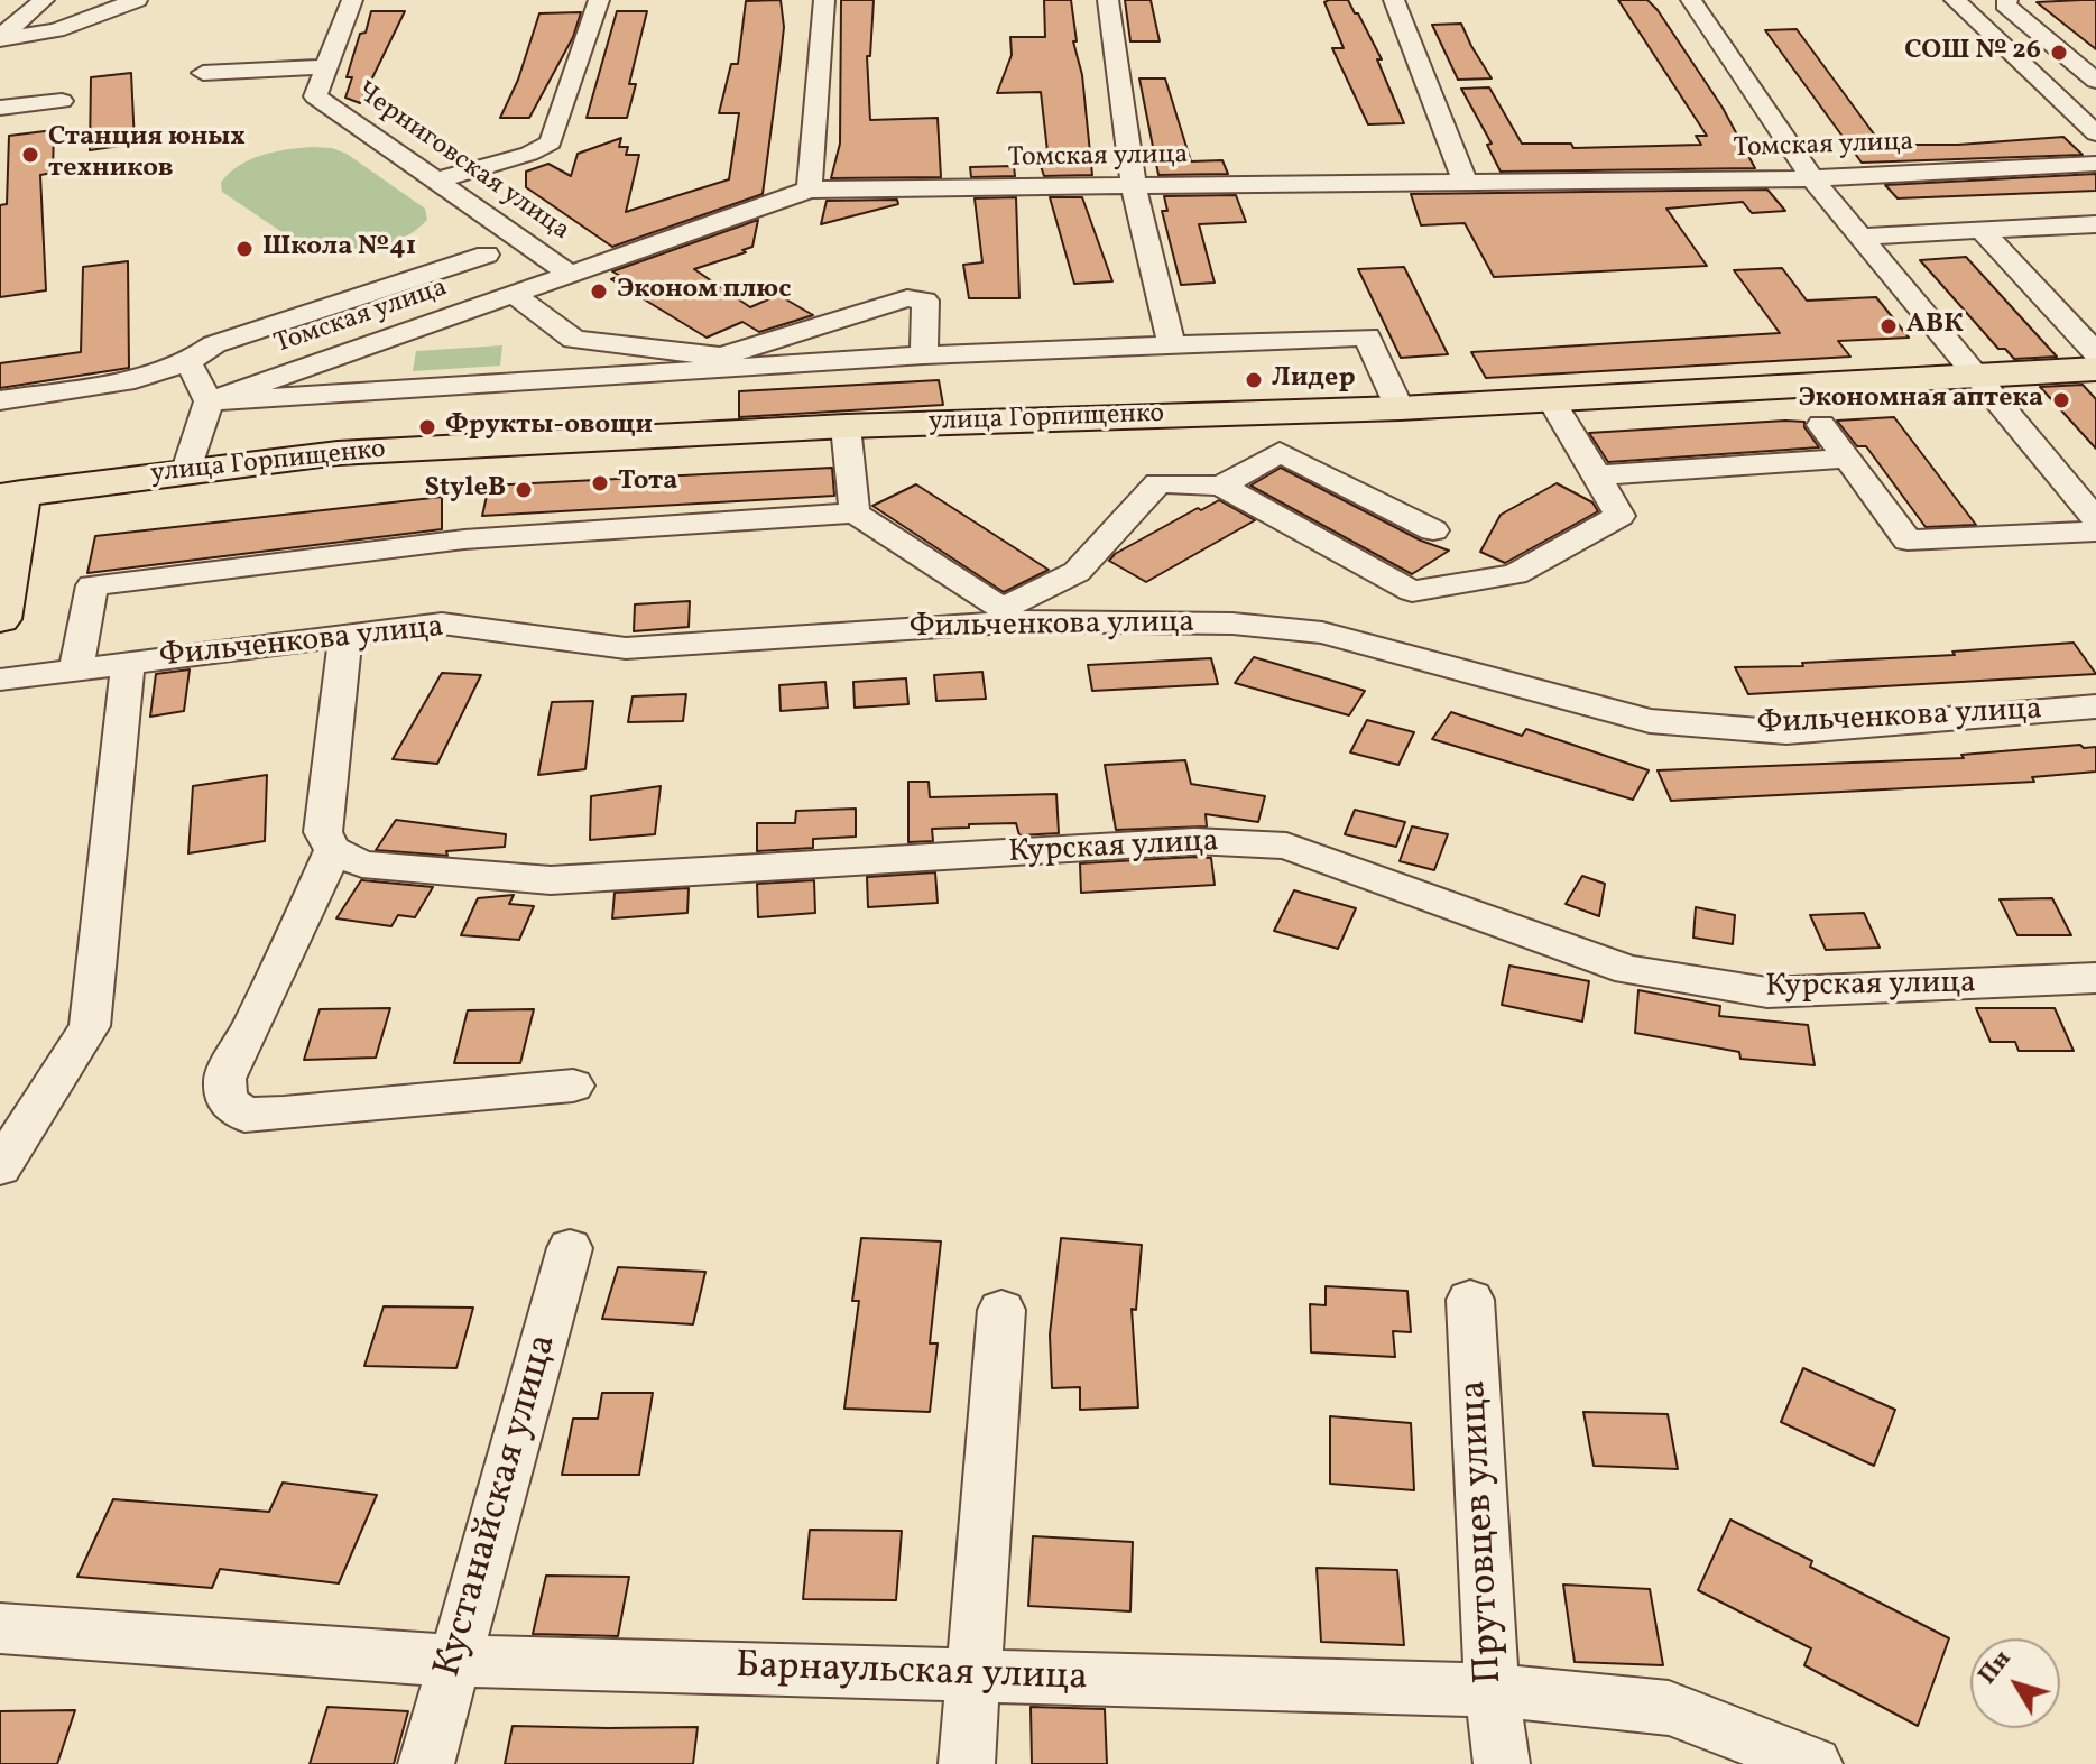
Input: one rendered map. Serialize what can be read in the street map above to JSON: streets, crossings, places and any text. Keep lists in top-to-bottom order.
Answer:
{
  "streets": {
    "main road": ["улица Горпищенко"],
    "street": [
      "Томская улица",
      "Черниговская улица",
      "Фильченкова улица",
      "Курская улица",
      "Кустанайская улица",
      "Прутовцев улица",
      "Барнаульская улица"
    ]
  },
  "crossings": [
    ["Томская улица", "Черниговская улица"],
    ["Кустанайская улица", "Барнаульская улица"],
    ["Прутовцев улица", "Барнаульская улица"]
  ],
  "places": [
    "СОШ № 26",
    "Станция юных техников",
    "Школа №41",
    "Эконом плюс",
    "АВК",
    "Лидер",
    "Экономная аптека",
    "Фрукты-овощи",
    "Тота",
    "StyleB"
  ],
  "north": "top left"
}
